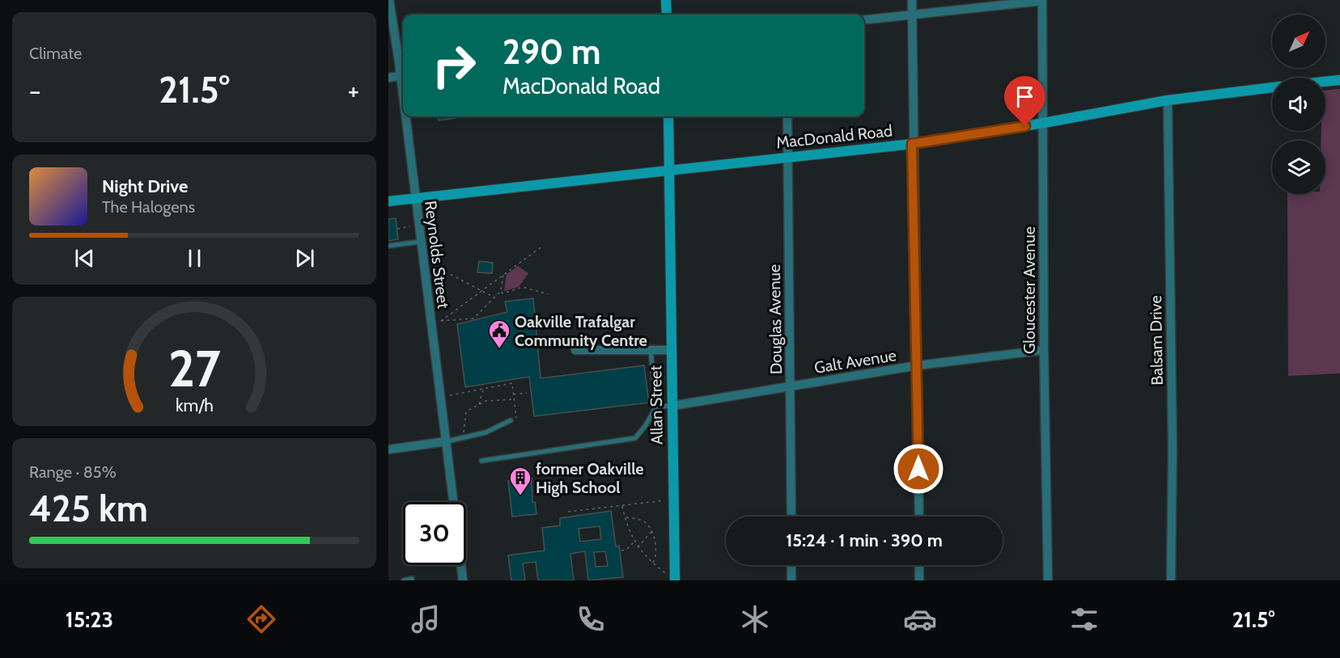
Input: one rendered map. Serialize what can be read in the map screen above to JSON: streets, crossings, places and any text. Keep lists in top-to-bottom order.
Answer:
{
  "streets": {
    "street": [
      "MacDonald Road",
      "Reynolds Street",
      "Gloucester Avenue",
      "Douglas Avenue",
      "Balsam Drive",
      "Galt Avenue",
      "Allan Street"
    ]
  },
  "crossings": [
    ["MacDonald Road", "Reynolds Street"],
    ["MacDonald Road", "Gloucester Avenue"],
    ["MacDonald Road", "Douglas Avenue"],
    ["MacDonald Road", "Balsam Drive"],
    ["MacDonald Road", "Allan Street"],
    ["Gloucester Avenue", "Galt Avenue"],
    ["Douglas Avenue", "Galt Avenue"],
    ["Galt Avenue", "Allan Street"]
  ],
  "places": {
    "public building": ["Oakville Trafalgar Community Centre"],
    "building": ["former Oakville High School"]
  },
  "north": "top right",
  "page": {
    "tile": [
      "Climate",
      ["Range · 85%", "425 km"]
    ],
    "turn": ["290 m", "MacDonald Road"],
    "heat": ["−", "21.5°", "+"],
    "song": ["Night Drive", "The Halogens"],
    "limit": "30",
    "trip": "15:24 · 1 min · 390 m",
    "tabs": ["15:23", "21.5°"],
    "gauge": ["27", "km/h"]
  }
}
